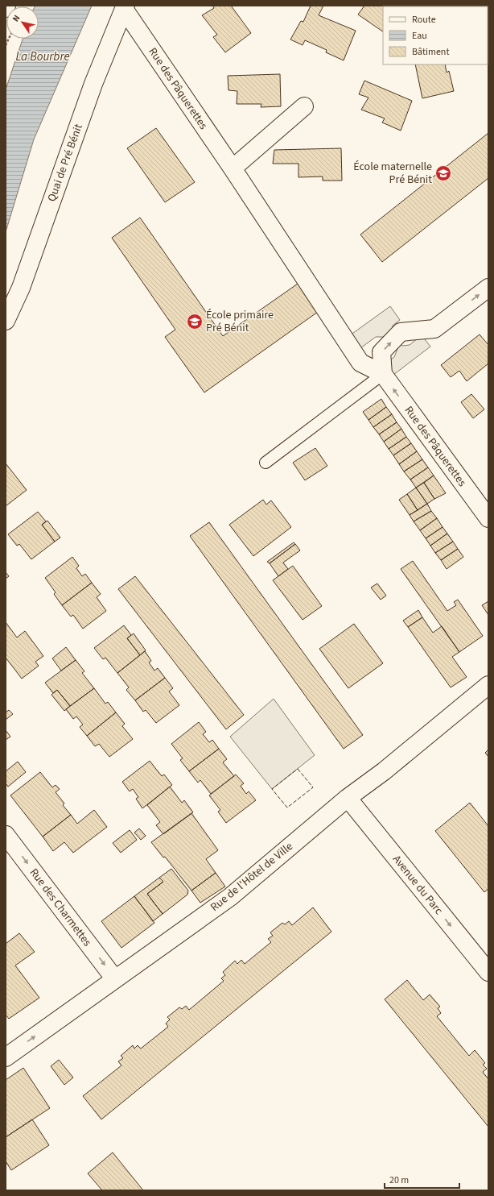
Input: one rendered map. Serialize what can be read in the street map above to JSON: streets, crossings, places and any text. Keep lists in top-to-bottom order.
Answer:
{
  "streets": {
    "street": [
      "Rue des Pâquerettes",
      "Quai de Pré Bénit",
      "Rue de l'Hôtel de Ville",
      "Avenue du Parc",
      "Rue des Charmettes"
    ]
  },
  "crossings": [
    ["Rue des Pâquerettes", "Quai de Pré Bénit"],
    ["Rue de l'Hôtel de Ville", "Avenue du Parc"],
    ["Rue de l'Hôtel de Ville", "Rue des Charmettes"]
  ],
  "one_way": ["Avenue du Parc", "Rue des Charmettes"],
  "water": ["La Bourbre"],
  "places": {
    "school or university": ["École maternelle Pré Bénit", "École primaire Pré Bénit"]
  },
  "legend": ["Route", "Eau", "Bâtiment"],
  "scale_bar": "20 m",
  "north": "top left"
}
